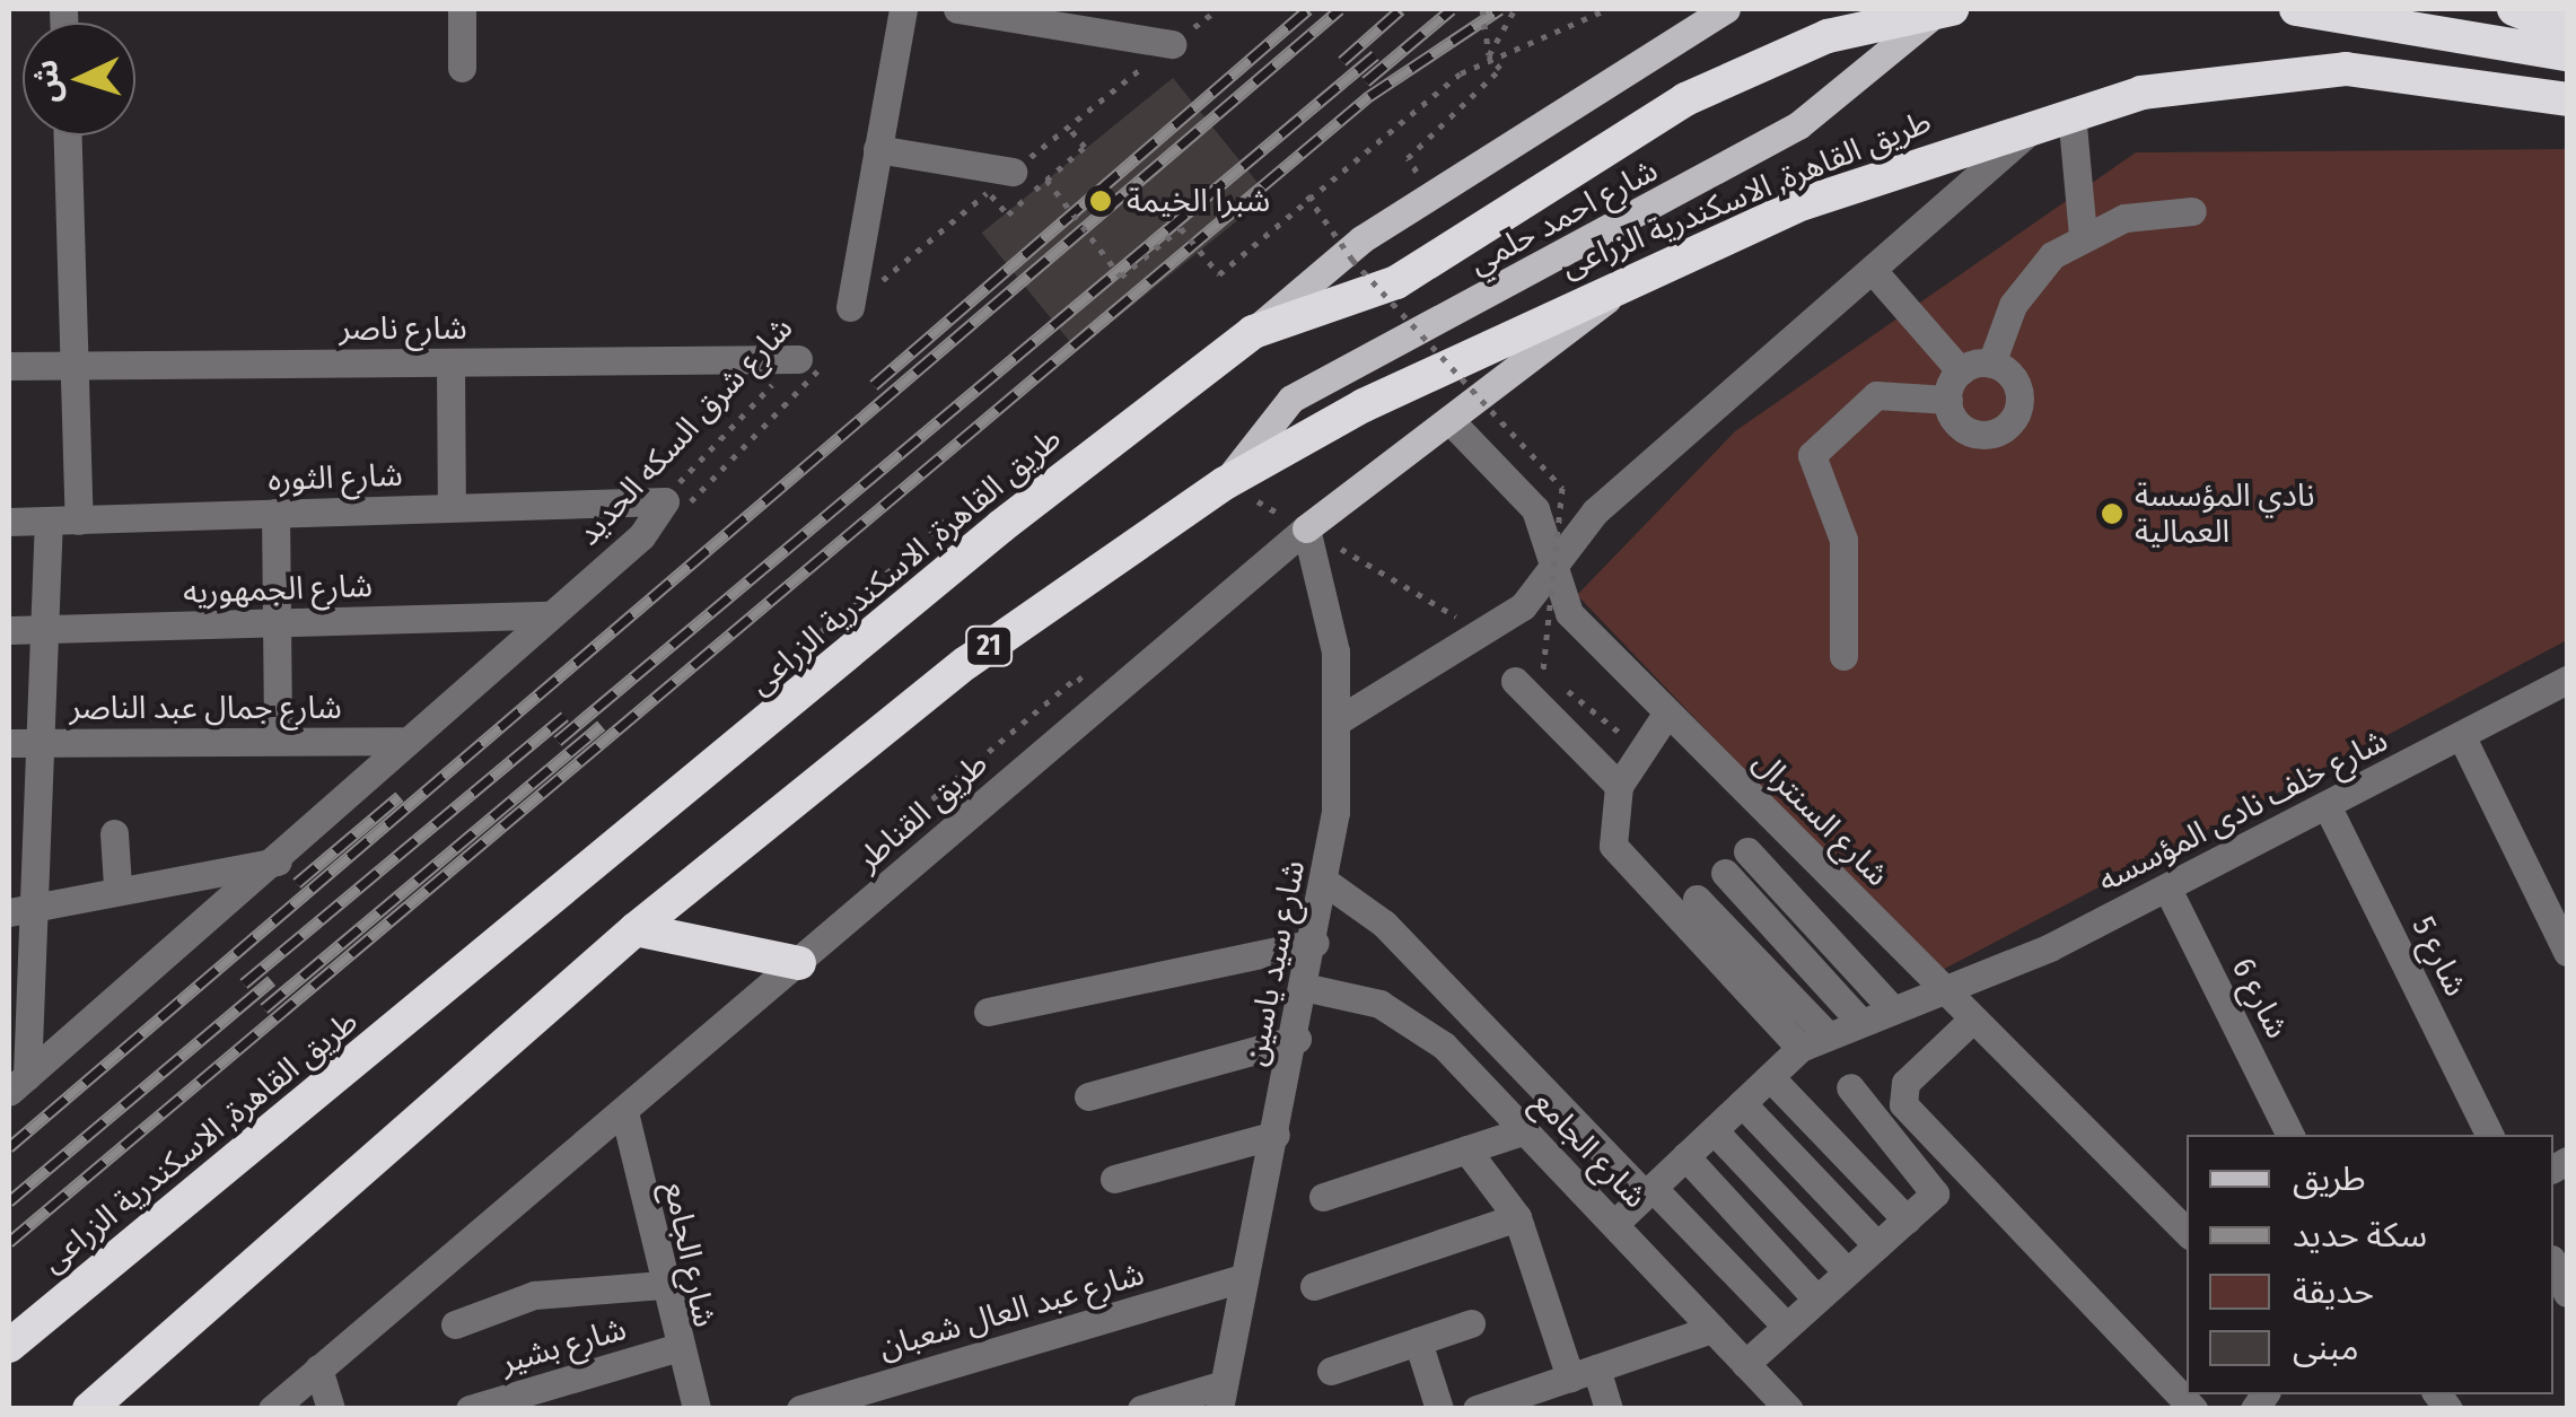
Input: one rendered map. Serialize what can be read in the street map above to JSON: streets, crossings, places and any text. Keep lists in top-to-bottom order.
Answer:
{
  "streets": {
    "highway": ["طريق القاهرة, الاسكندرية الزراعى", "21"],
    "main road": ["شارع احمد حلمي", "طريق القناطر"],
    "street": [
      "شارع ناصر",
      "شارع شرق السكه الحديد",
      "شارع الثوره",
      "شارع الجمهوريه",
      "شارع جمال عبد الناصر",
      "شارع خلف نادى المؤسسه",
      "شارع السنترال",
      "شارع 5",
      "شارع سيد ياسين",
      "شارع 6",
      "شارع الجامع",
      "شارع عبد العال شعبان",
      "شارع بشير"
    ]
  },
  "crossings": [
    ["طريق القاهرة, الاسكندرية الزراعى", "شارع احمد حلمي"],
    ["طريق القاهرة, الاسكندرية الزراعى", "طريق القناطر"],
    ["شارع ناصر", "شارع شرق السكه الحديد"],
    ["شارع شرق السكه الحديد", "شارع الثوره"],
    ["شارع شرق السكه الحديد", "شارع الجمهوريه"],
    ["شارع شرق السكه الحديد", "شارع جمال عبد الناصر"],
    ["شارع خلف نادى المؤسسه", "شارع السنترال"],
    ["شارع خلف نادى المؤسسه", "شارع 5"],
    ["شارع خلف نادى المؤسسه", "شارع 6"],
    ["شارع خلف نادى المؤسسه", "شارع الجامع"],
    ["طريق القناطر", "شارع السنترال"],
    ["طريق القناطر", "شارع سيد ياسين"],
    ["طريق القناطر", "شارع الجامع"],
    ["شارع سيد ياسين", "شارع الجامع"],
    ["شارع سيد ياسين", "شارع عبد العال شعبان"],
    ["شارع الجامع", "شارع بشير"]
  ],
  "places": ["شبرا الخيمة", "نادي المؤسسة العمالية"],
  "legend": [
    "طريق",
    "سكة حديد",
    "حديقة",
    "مبنى"
  ],
  "north": "left"
}
